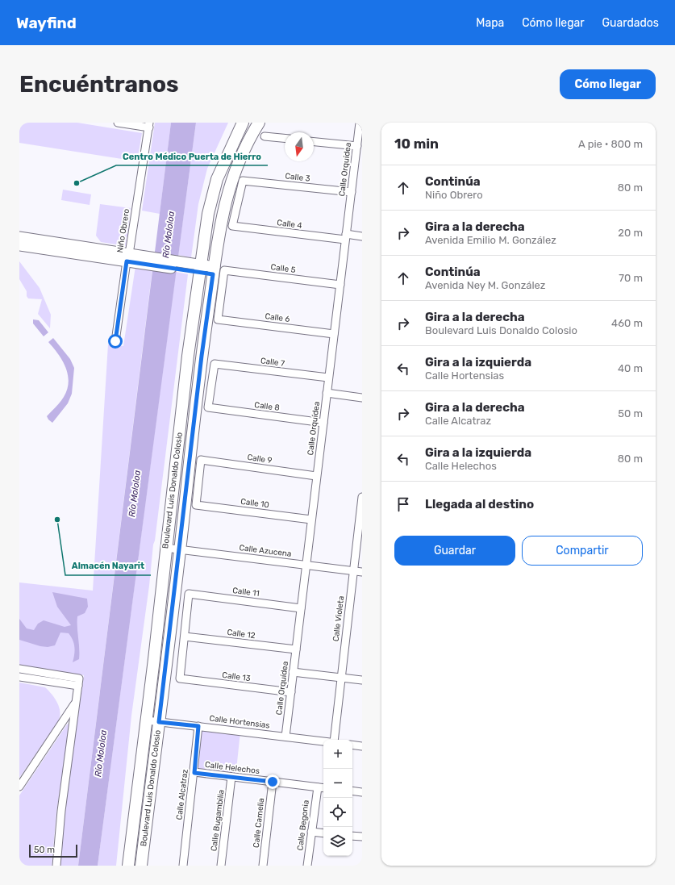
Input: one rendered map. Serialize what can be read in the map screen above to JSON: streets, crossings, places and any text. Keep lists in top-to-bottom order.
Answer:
{
  "streets": {
    "main road": ["Boulevard Luis Donaldo Colosio"],
    "street": [
      "Calle Orquídea",
      "Calle 3",
      "Calle 4",
      "Niño Obrero",
      "Calle 5",
      "Calle 6",
      "Calle 7",
      "Calle 8",
      "Calle 9",
      "Calle 10",
      "Calle Azucena",
      "Calle 11",
      "Calle Violeta",
      "Calle 12",
      "Calle 13",
      "Calle Hortensias",
      "Calle Helechos",
      "Calle Alcatraz",
      "Calle Bugambilia",
      "Calle Camelia",
      "Calle Begonia"
    ]
  },
  "crossings": [
    ["Calle Orquídea", "Calle 3"],
    ["Calle Orquídea", "Calle 4"],
    ["Calle Orquídea", "Calle 5"],
    ["Calle Orquídea", "Calle 6"],
    ["Calle Orquídea", "Calle 7"],
    ["Calle Orquídea", "Calle 8"],
    ["Calle Orquídea", "Calle 9"],
    ["Calle Orquídea", "Calle 10"],
    ["Calle Orquídea", "Calle Azucena"],
    ["Calle Orquídea", "Calle 11"],
    ["Calle Orquídea", "Calle 12"],
    ["Calle Orquídea", "Calle 13"],
    ["Calle Orquídea", "Calle Hortensias"],
    ["Calle 3", "Calle 4"],
    ["Calle 5", "Calle 6"],
    ["Calle 5", "Boulevard Luis Donaldo Colosio"],
    ["Calle 6", "Boulevard Luis Donaldo Colosio"],
    ["Calle 7", "Calle 8"],
    ["Calle 9", "Calle 10"],
    ["Boulevard Luis Donaldo Colosio", "Calle Azucena"],
    ["Boulevard Luis Donaldo Colosio", "Calle Hortensias"],
    ["Calle Azucena", "Calle Violeta"],
    ["Calle 11", "Calle 12"],
    ["Calle 11", "Calle 13"],
    ["Calle 12", "Calle 13"],
    ["Calle Hortensias", "Calle Alcatraz"],
    ["Calle Helechos", "Calle Alcatraz"],
    ["Calle Helechos", "Calle Bugambilia"],
    ["Calle Helechos", "Calle Camelia"],
    ["Calle Helechos", "Calle Begonia"]
  ],
  "water": ["Río Mololoa"],
  "places": ["Centro Médico Puerta de Hierro", "Almacén Nayarit"],
  "scale_bar": "50 m",
  "north": "bottom",
  "page": {
    "header": "Wayfind",
    "nav": ["Mapa", "Cómo llegar", "Guardados"],
    "buttons": [
      "Cómo llegar",
      ["Guardar", "Compartir"]
    ],
    "title": "Encuéntranos",
    "heading": ["10 min", "A pie · 800 m"],
    "list": [
      ["Continúa", "Niño Obrero", "80 m"],
      ["Gira a la derecha", "Avenida Emilio M. González", "20 m"],
      ["Continúa", "Avenida Ney M. González", "70 m"],
      ["Gira a la derecha", "Boulevard Luis Donaldo Colosio", "460 m"],
      ["Gira a la izquierda", "Calle Hortensias", "40 m"],
      ["Gira a la derecha", "Calle Alcatraz", "50 m"],
      ["Gira a la izquierda", "Calle Helechos", "80 m"],
      "Llegada al destino"
    ],
    "map_buttons": ["+", "−"],
    "scale": "50 m"
  }
}
